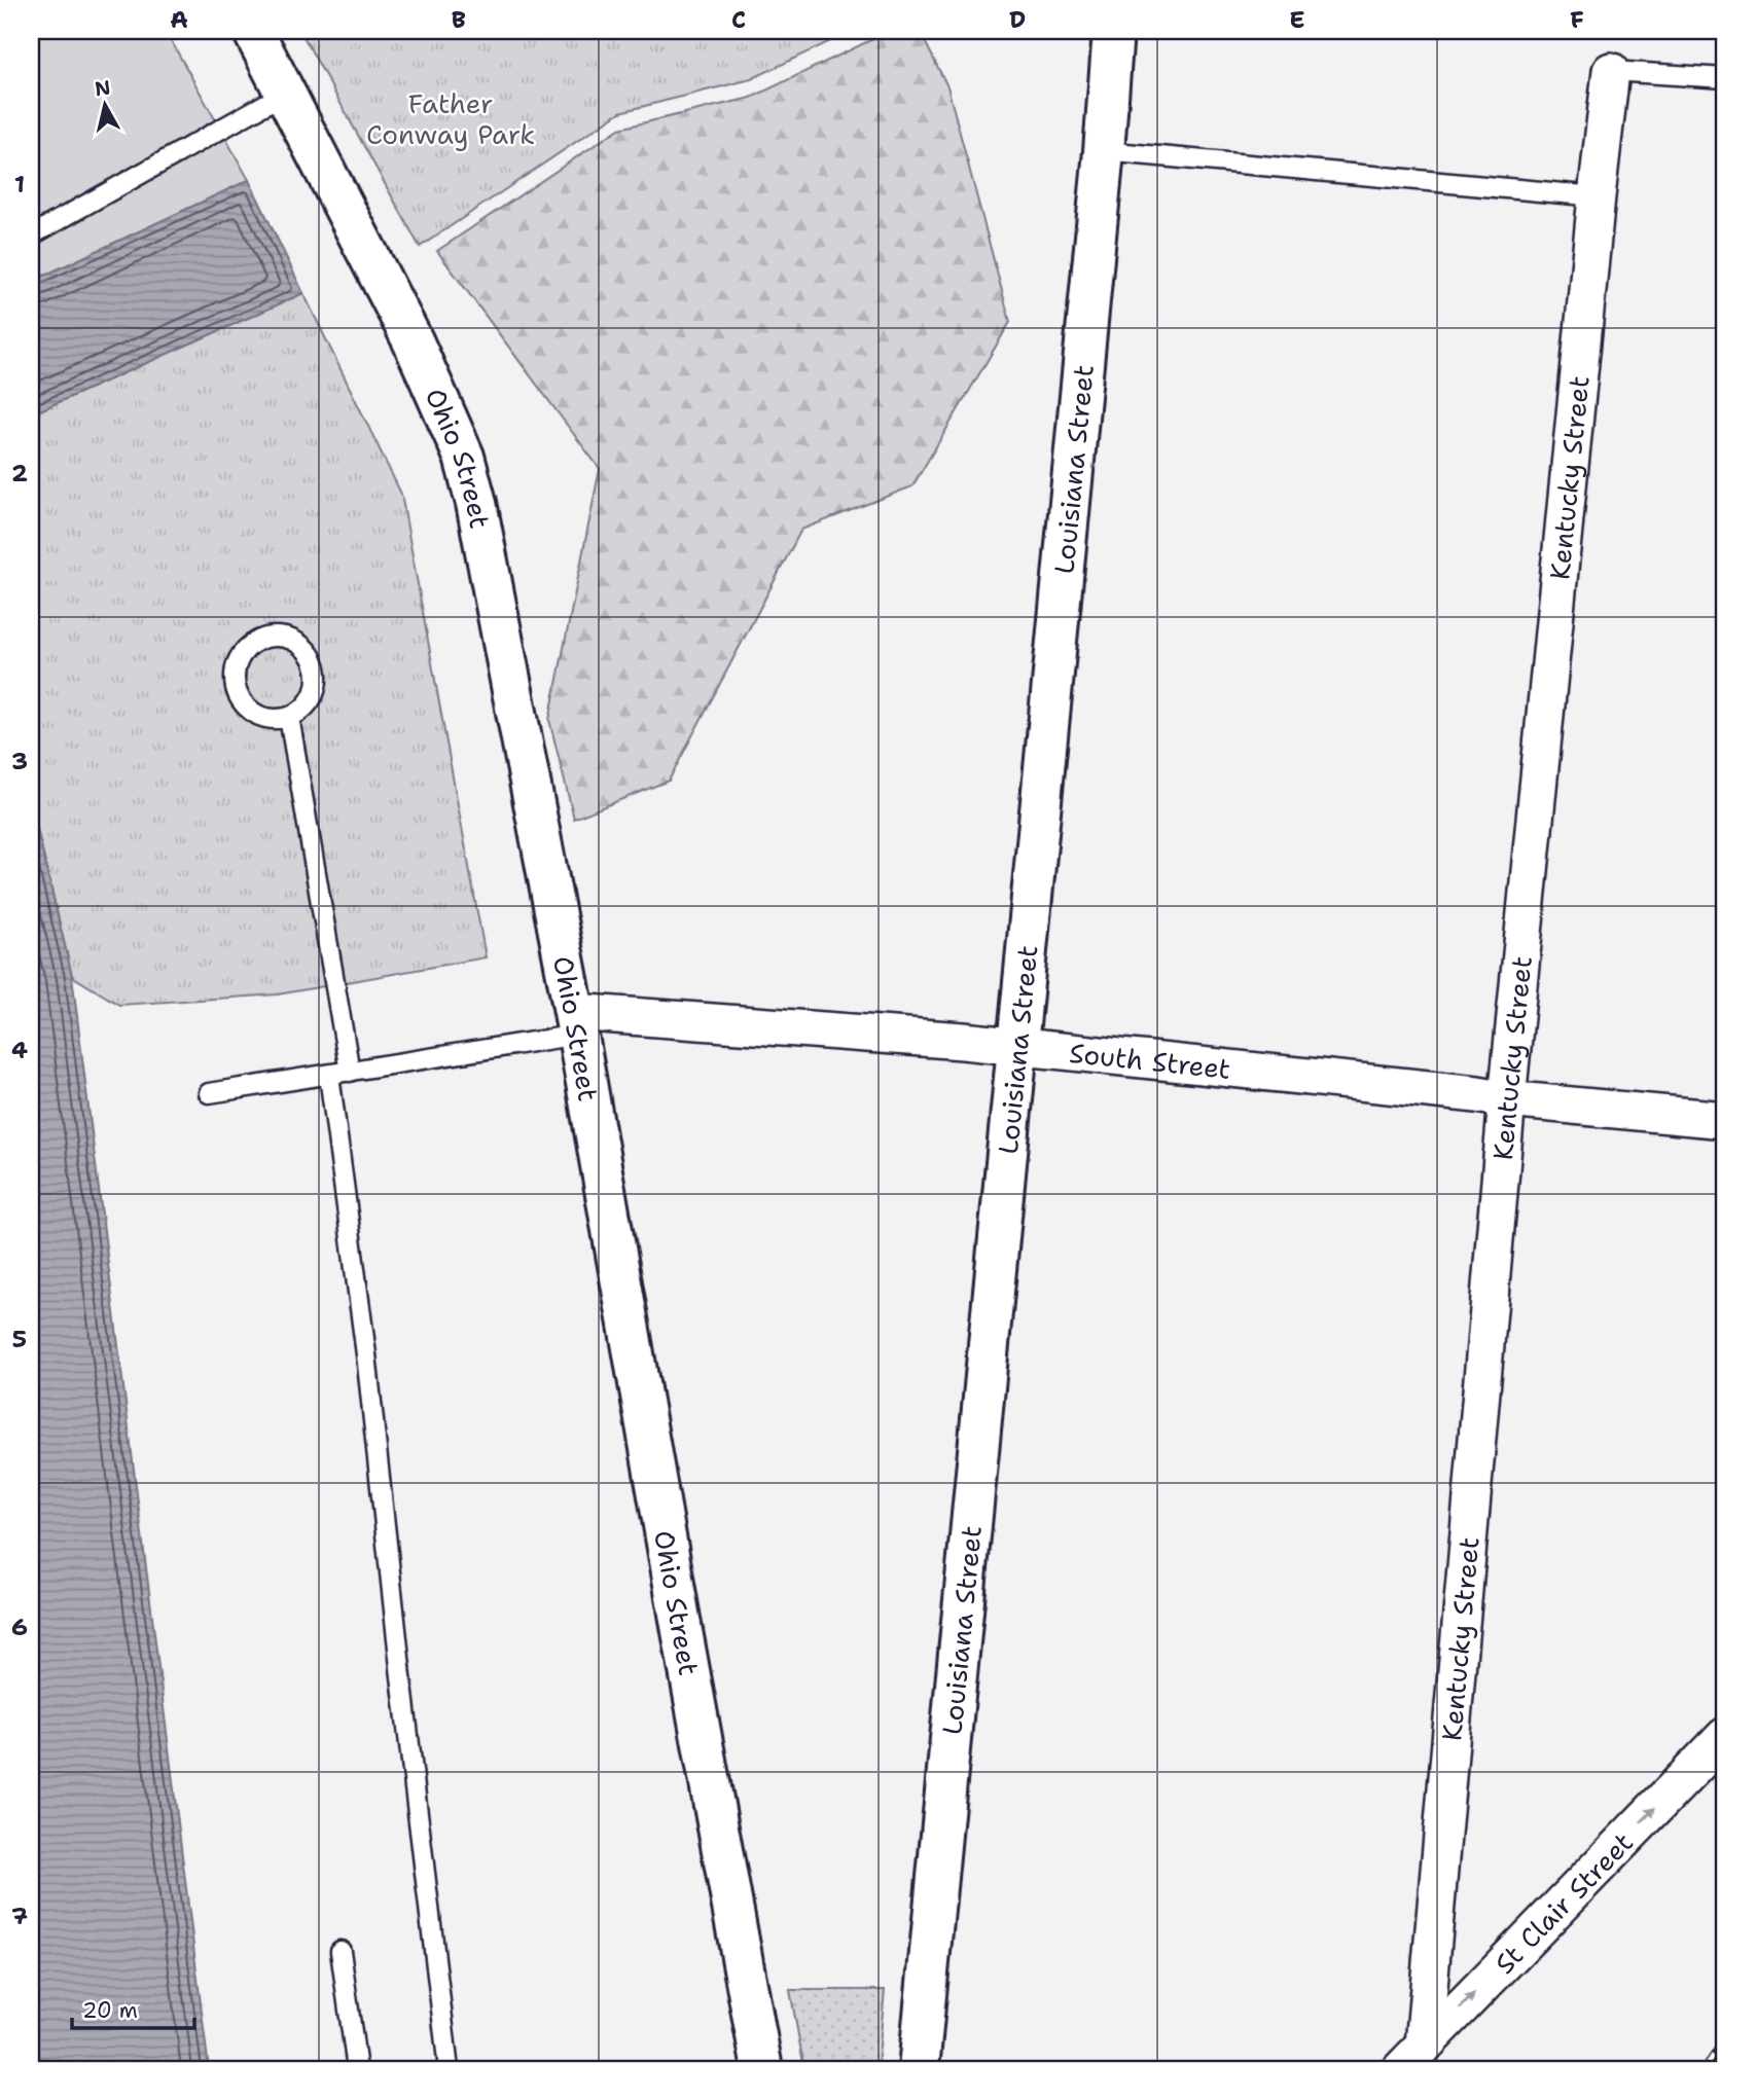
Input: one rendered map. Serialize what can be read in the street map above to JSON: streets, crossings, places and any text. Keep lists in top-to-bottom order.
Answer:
{
  "streets": {
    "street": [
      "Ohio Street",
      "Louisiana Street",
      "Kentucky Street",
      "South Street",
      "St Clair Street"
    ]
  },
  "crossings": [
    ["Ohio Street", "South Street"],
    ["Louisiana Street", "South Street"],
    ["Kentucky Street", "South Street"],
    ["Kentucky Street", "St Clair Street"]
  ],
  "one_way": ["St Clair Street"],
  "parks": ["Father Conway Park"],
  "scale_bar": "20 m",
  "north": "top",
  "grid": {
    "columns": [
      "A",
      "B",
      "C",
      "D",
      "E",
      "F"
    ],
    "rows": [
      "1",
      "2",
      "3",
      "4",
      "5",
      "6",
      "7"
    ]
  }
}
